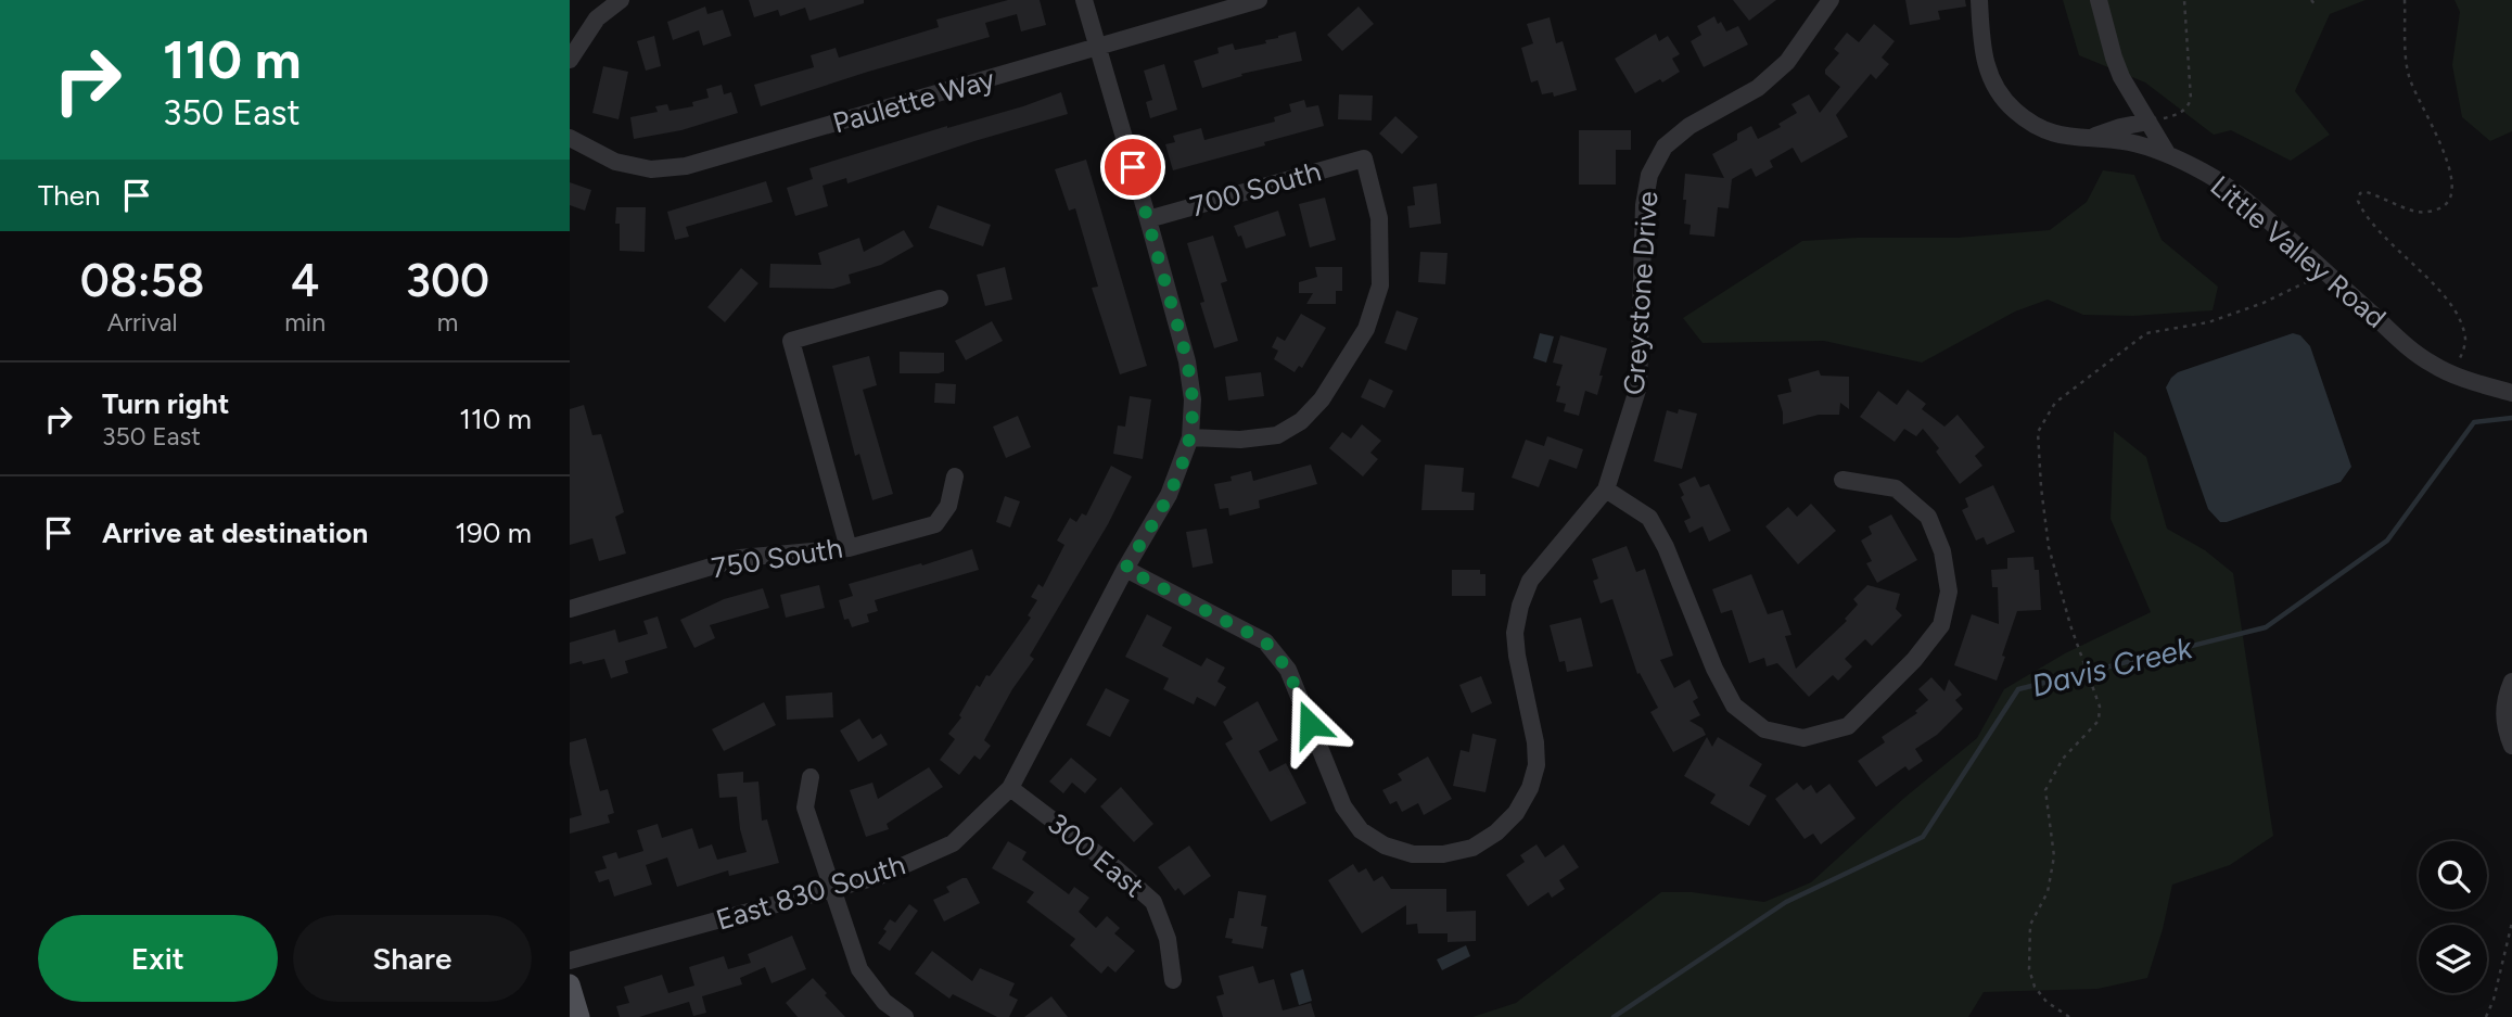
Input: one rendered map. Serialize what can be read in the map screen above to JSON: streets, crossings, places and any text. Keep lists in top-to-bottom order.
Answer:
{
  "streets": {
    "street": [
      "Paulette Way",
      "700 South",
      "Little Valley Road",
      "Greystone Drive",
      "750 South",
      "300 East",
      "East 830 South"
    ]
  },
  "crossings": [
    ["Paulette Way", "East 830 South"],
    ["700 South", "East 830 South"],
    ["Greystone Drive", "East 830 South"],
    ["300 East", "East 830 South"]
  ],
  "water": ["Davis Creek"],
  "page": {
    "turn": ["110 m", "350 East"],
    "then": "Then",
    "eta": [
      "08:58",
      "Arrival",
      "4",
      "min",
      "300",
      "m"
    ],
    "list": [
      {
        "name": "Turn right",
        "note": "350 East",
        "value": "110 m"
      },
      {
        "name": "Arrive at destination",
        "value": "190 m"
      }
    ],
    "buttons": ["Exit", "Share"]
  }
}
